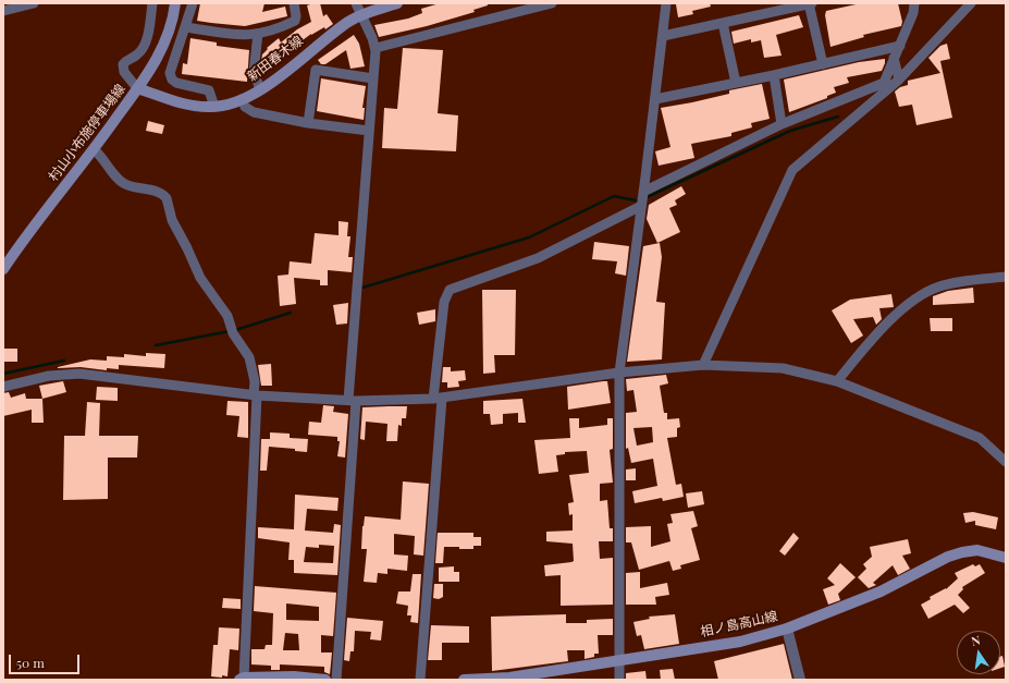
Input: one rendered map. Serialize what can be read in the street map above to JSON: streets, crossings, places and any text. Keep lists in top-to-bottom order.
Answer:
{
  "streets": {
    "main road": ["新田春木線", "村山小布施停車場線", "相ノ島高山線"]
  },
  "crossings": [
    ["新田春木線", "村山小布施停車場線"]
  ],
  "scale_bar": "50 m",
  "north": "top"
}
